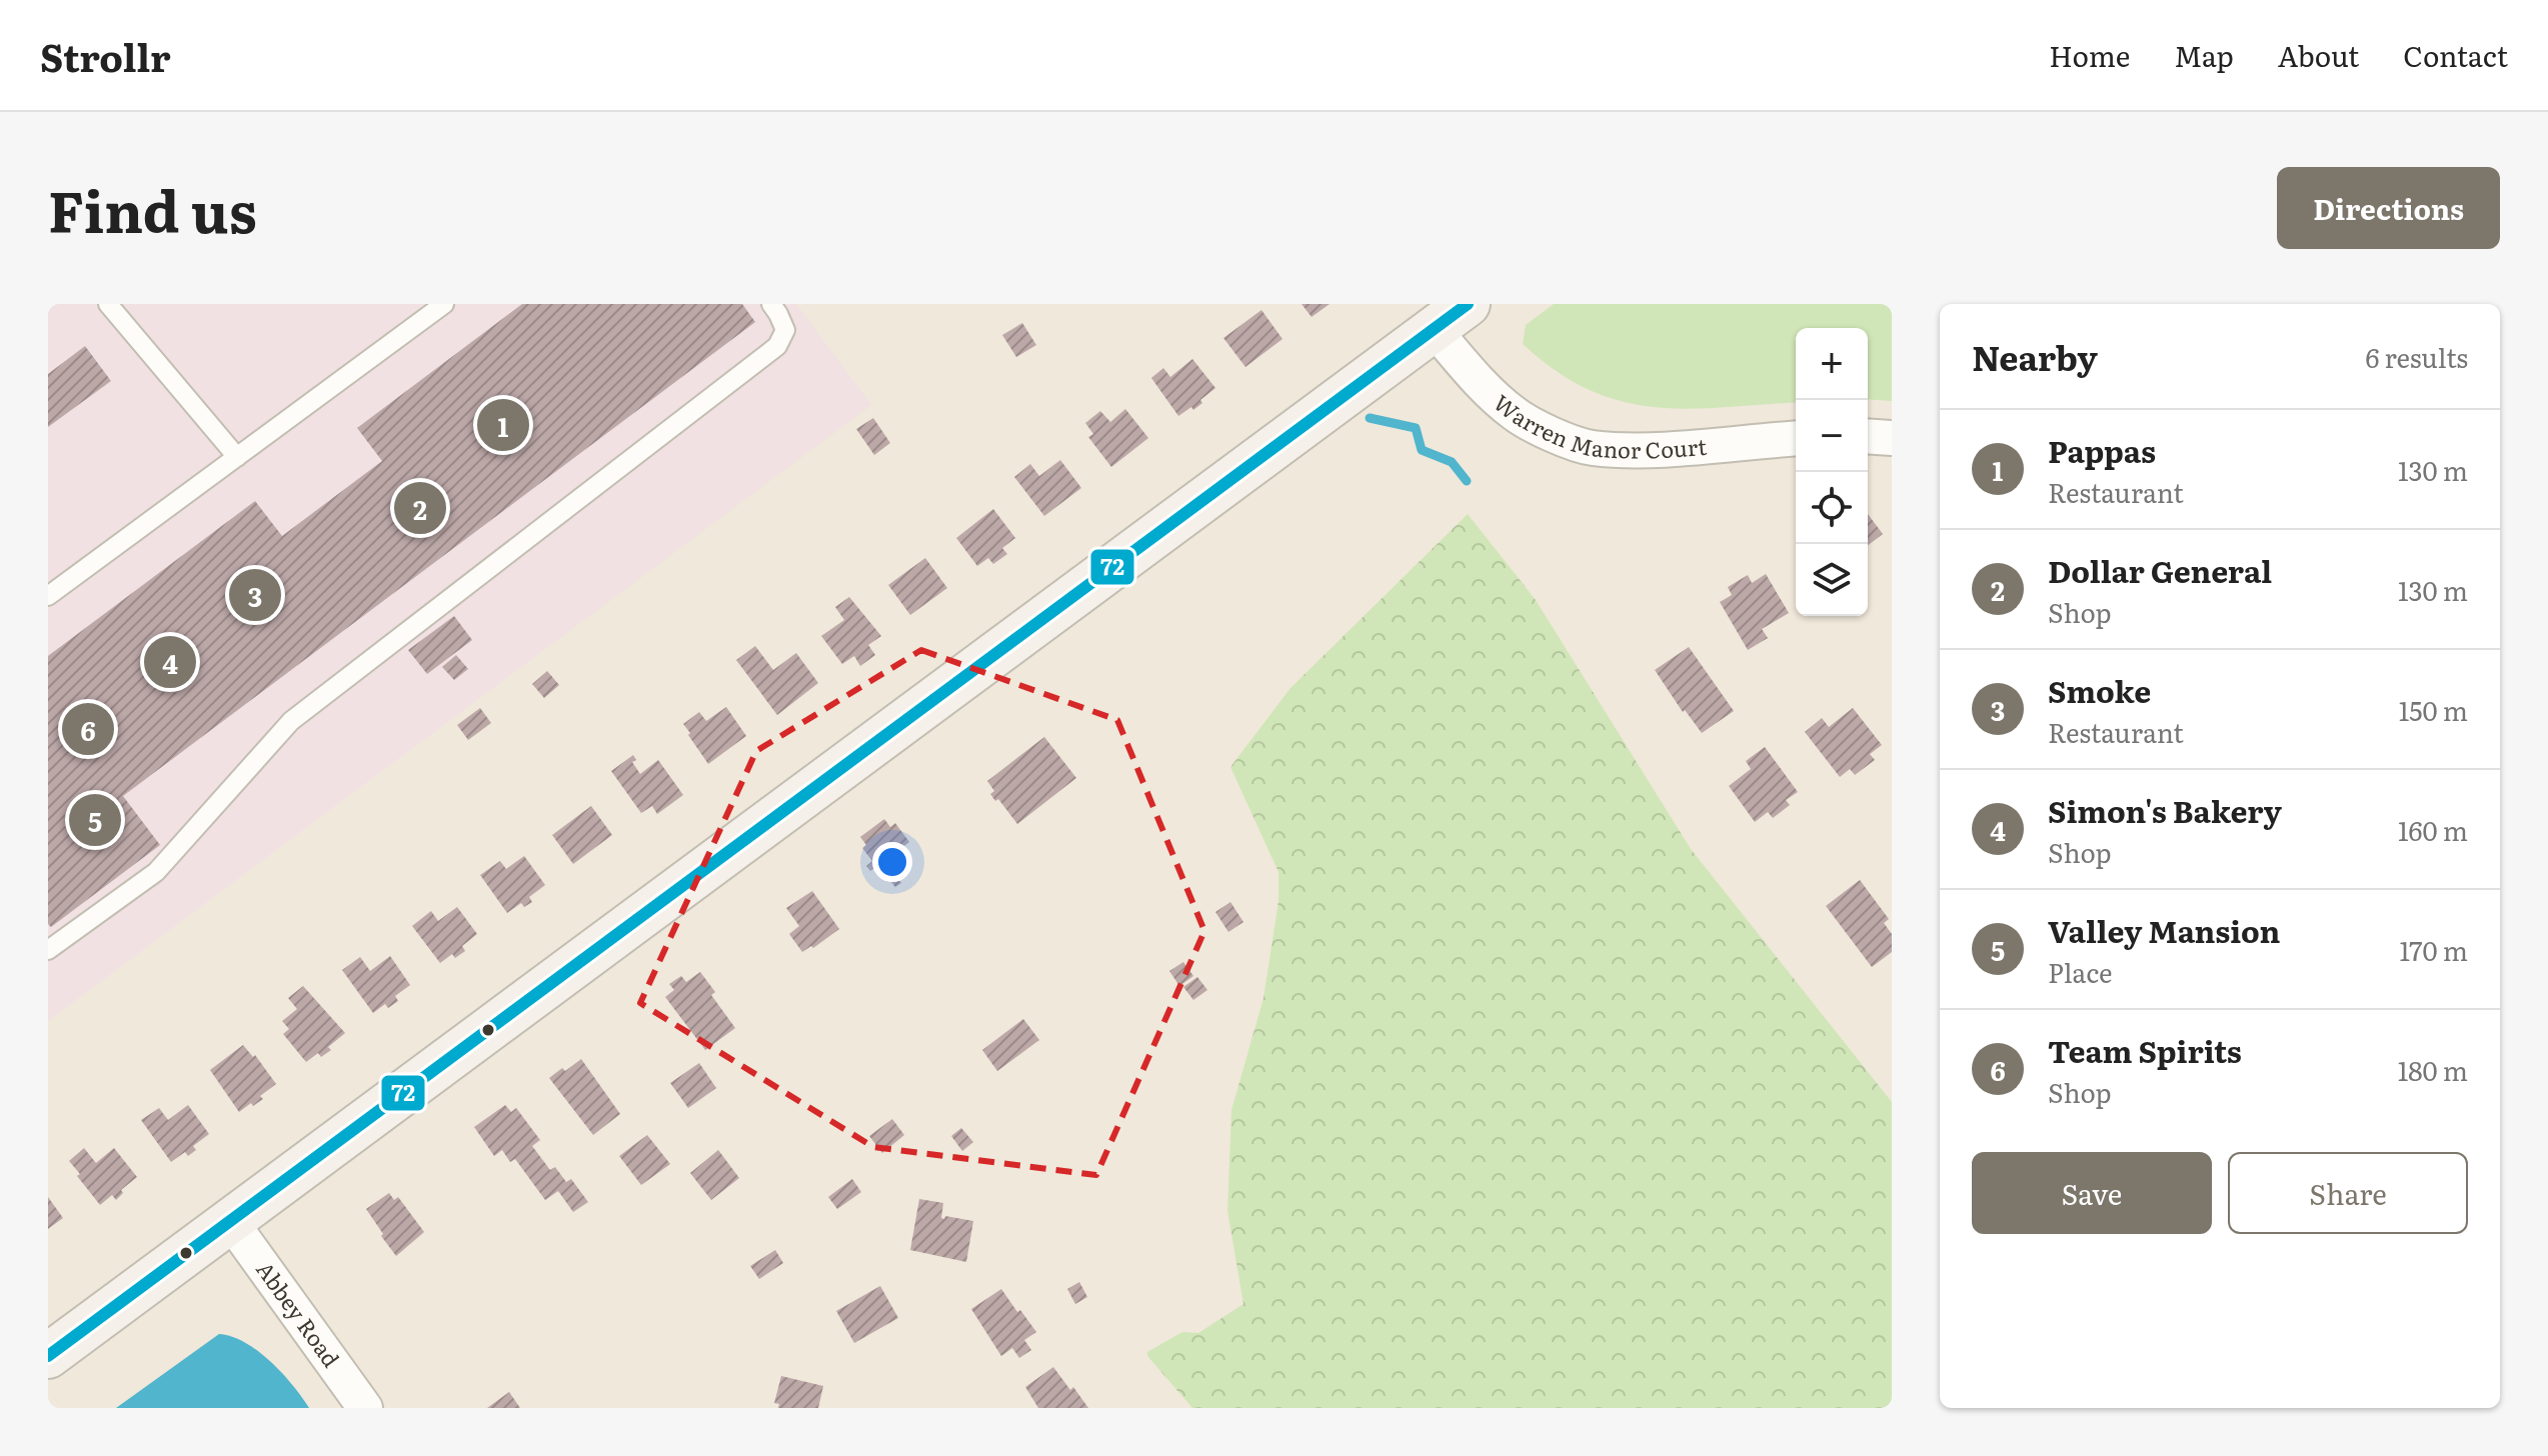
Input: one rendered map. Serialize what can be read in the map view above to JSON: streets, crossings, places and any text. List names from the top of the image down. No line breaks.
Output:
{"streets":{"street":["Warren Manor Court","Abbey Road"]},"lines":["transit line 72"],"page":{"header":"Strollr","nav":["Home","Map","About","Contact"],"title":"Find us","buttons":["Directions",["Save","Share"]],"heading":["Nearby","6 results"],"map_buttons":["+","−"],"pins":["1","2","3","4","6","5"],"list":[{"mark":"1","name":"Pappas","note":"Restaurant","value":"130 m"},{"mark":"2","name":"Dollar General","note":"Shop","value":"130 m"},{"mark":"3","name":"Smoke","note":"Restaurant","value":"150 m"},{"mark":"4","name":"Simon's Bakery","note":"Shop","value":"160 m"},{"mark":"5","name":"Valley Mansion","note":"Place","value":"170 m"},{"mark":"6","name":"Team Spirits","note":"Shop","value":"180 m"}]}}
